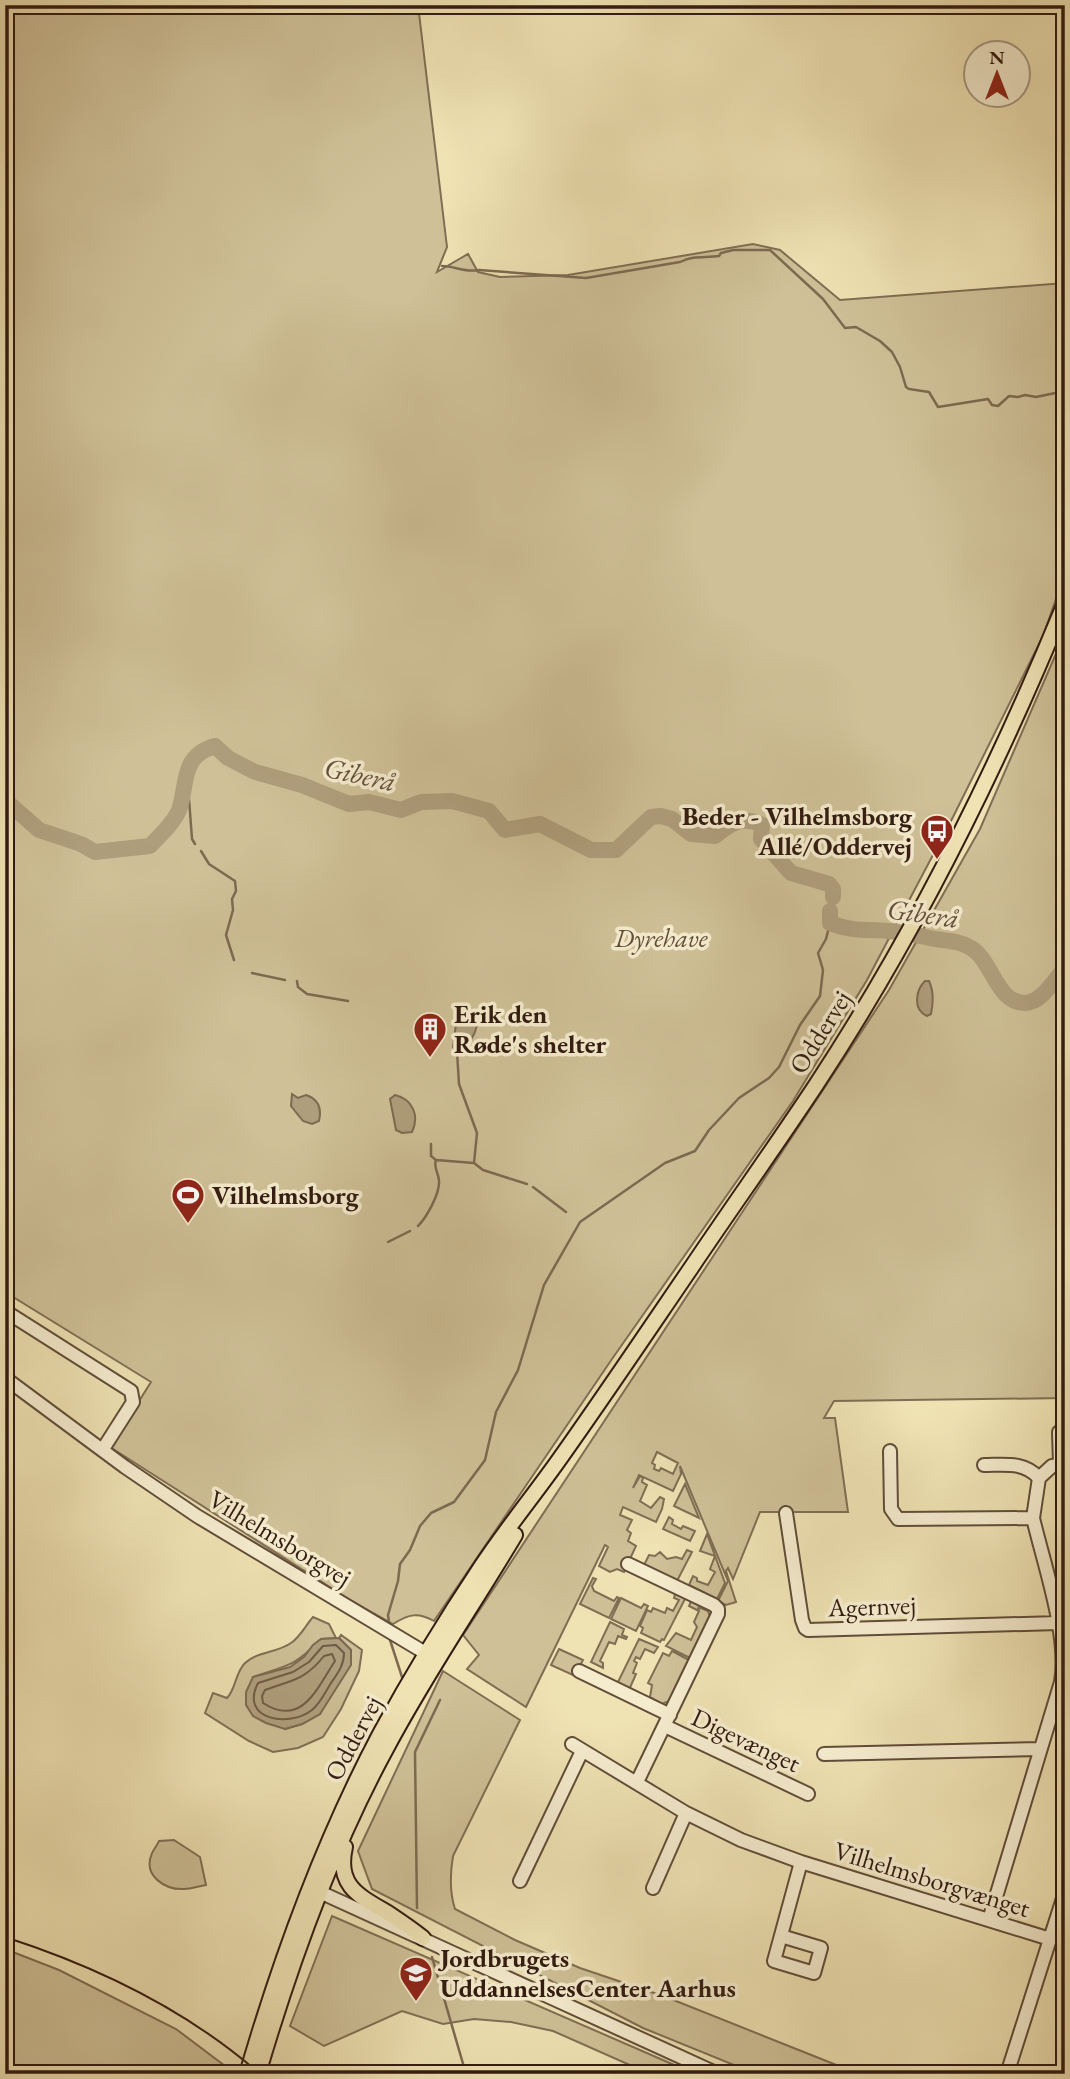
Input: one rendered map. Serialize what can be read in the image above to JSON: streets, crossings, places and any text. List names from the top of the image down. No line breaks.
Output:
{"streets":{"main road":["Oddervej"],"street":["Vilhelmsborgvej","Agernvej","Digevænget","Vilhelmsborgvænget"]},"crossings":[["Oddervej","Vilhelmsborgvej"],["Digevænget","Vilhelmsborgvænget"]],"water":["Giberå"],"parks":["Dyrehave"],"places":{"bus stop":["Beder - Vilhelmsborg Allé/Oddervej"],"building":["Erik den Røde's shelter"],"sports":["Vilhelmsborg"],"school or university":["Jordbrugets UddannelsesCenter Aarhus"]},"north":"top"}
